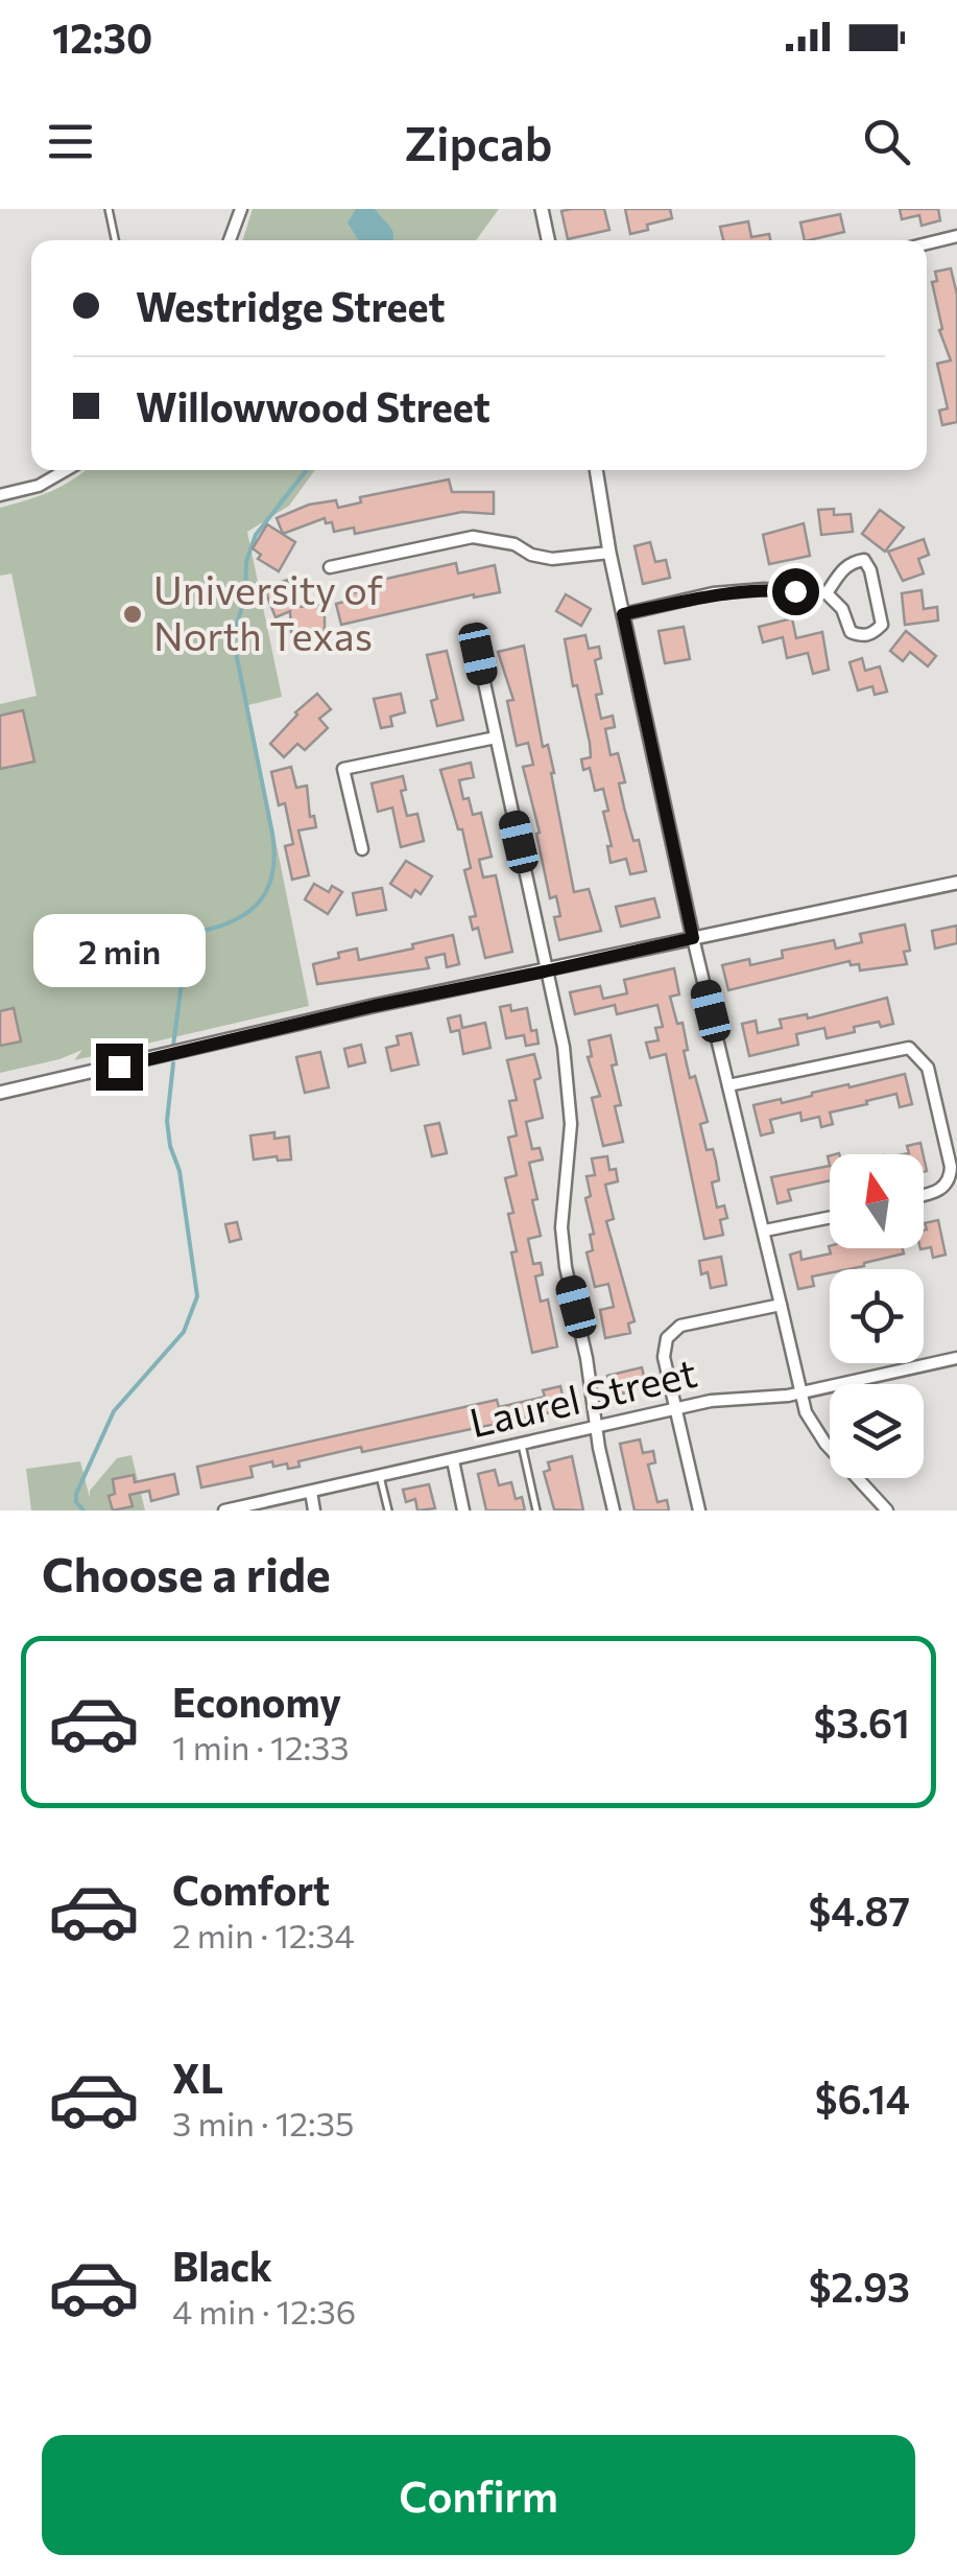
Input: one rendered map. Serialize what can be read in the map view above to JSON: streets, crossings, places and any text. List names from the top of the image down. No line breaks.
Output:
{"streets":{"street":["Laurel Street"]},"places":["University of North Texas"],"north":"top","page":{"status":"12:30","header":"Zipcab","banner":["Westridge Street","Willowwood Street"],"bubble":"2 min","heading":"Choose a ride","list":[{"name":"Economy","note":"1 min · 12:33","value":"$3.61"},{"name":"Comfort","note":"2 min · 12:34","value":"$4.87"},{"name":"XL","note":"3 min · 12:35","value":"$6.14"},{"name":"Black","note":"4 min · 12:36","value":"$2.93"}],"buttons":"Confirm"}}
